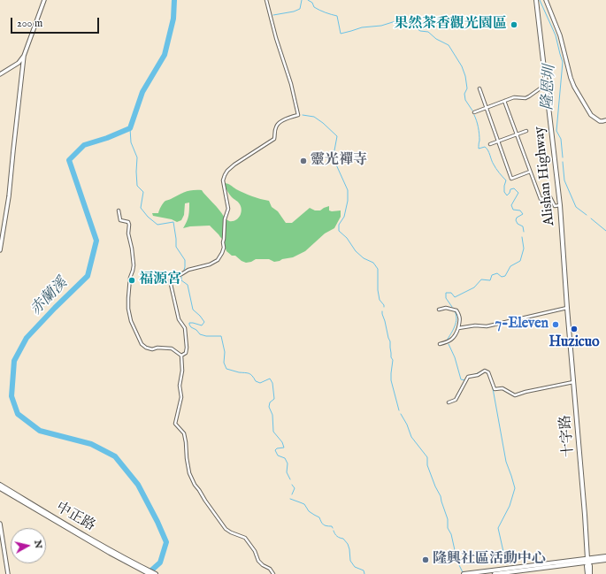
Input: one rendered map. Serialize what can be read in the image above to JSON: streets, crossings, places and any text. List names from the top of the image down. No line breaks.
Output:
{"streets":{"main road":["Alishan Highway","十字路","中正路"]},"crossings":[["Alishan Highway","十字路"]],"water":["隆恩圳","赤蘭溪"],"places":["果然茶香觀光園區","靈光禪寺","福源宮","7-Eleven","Huzicuo","隆興社區活動中心"],"scale_bar":"200 m","north":"right"}
